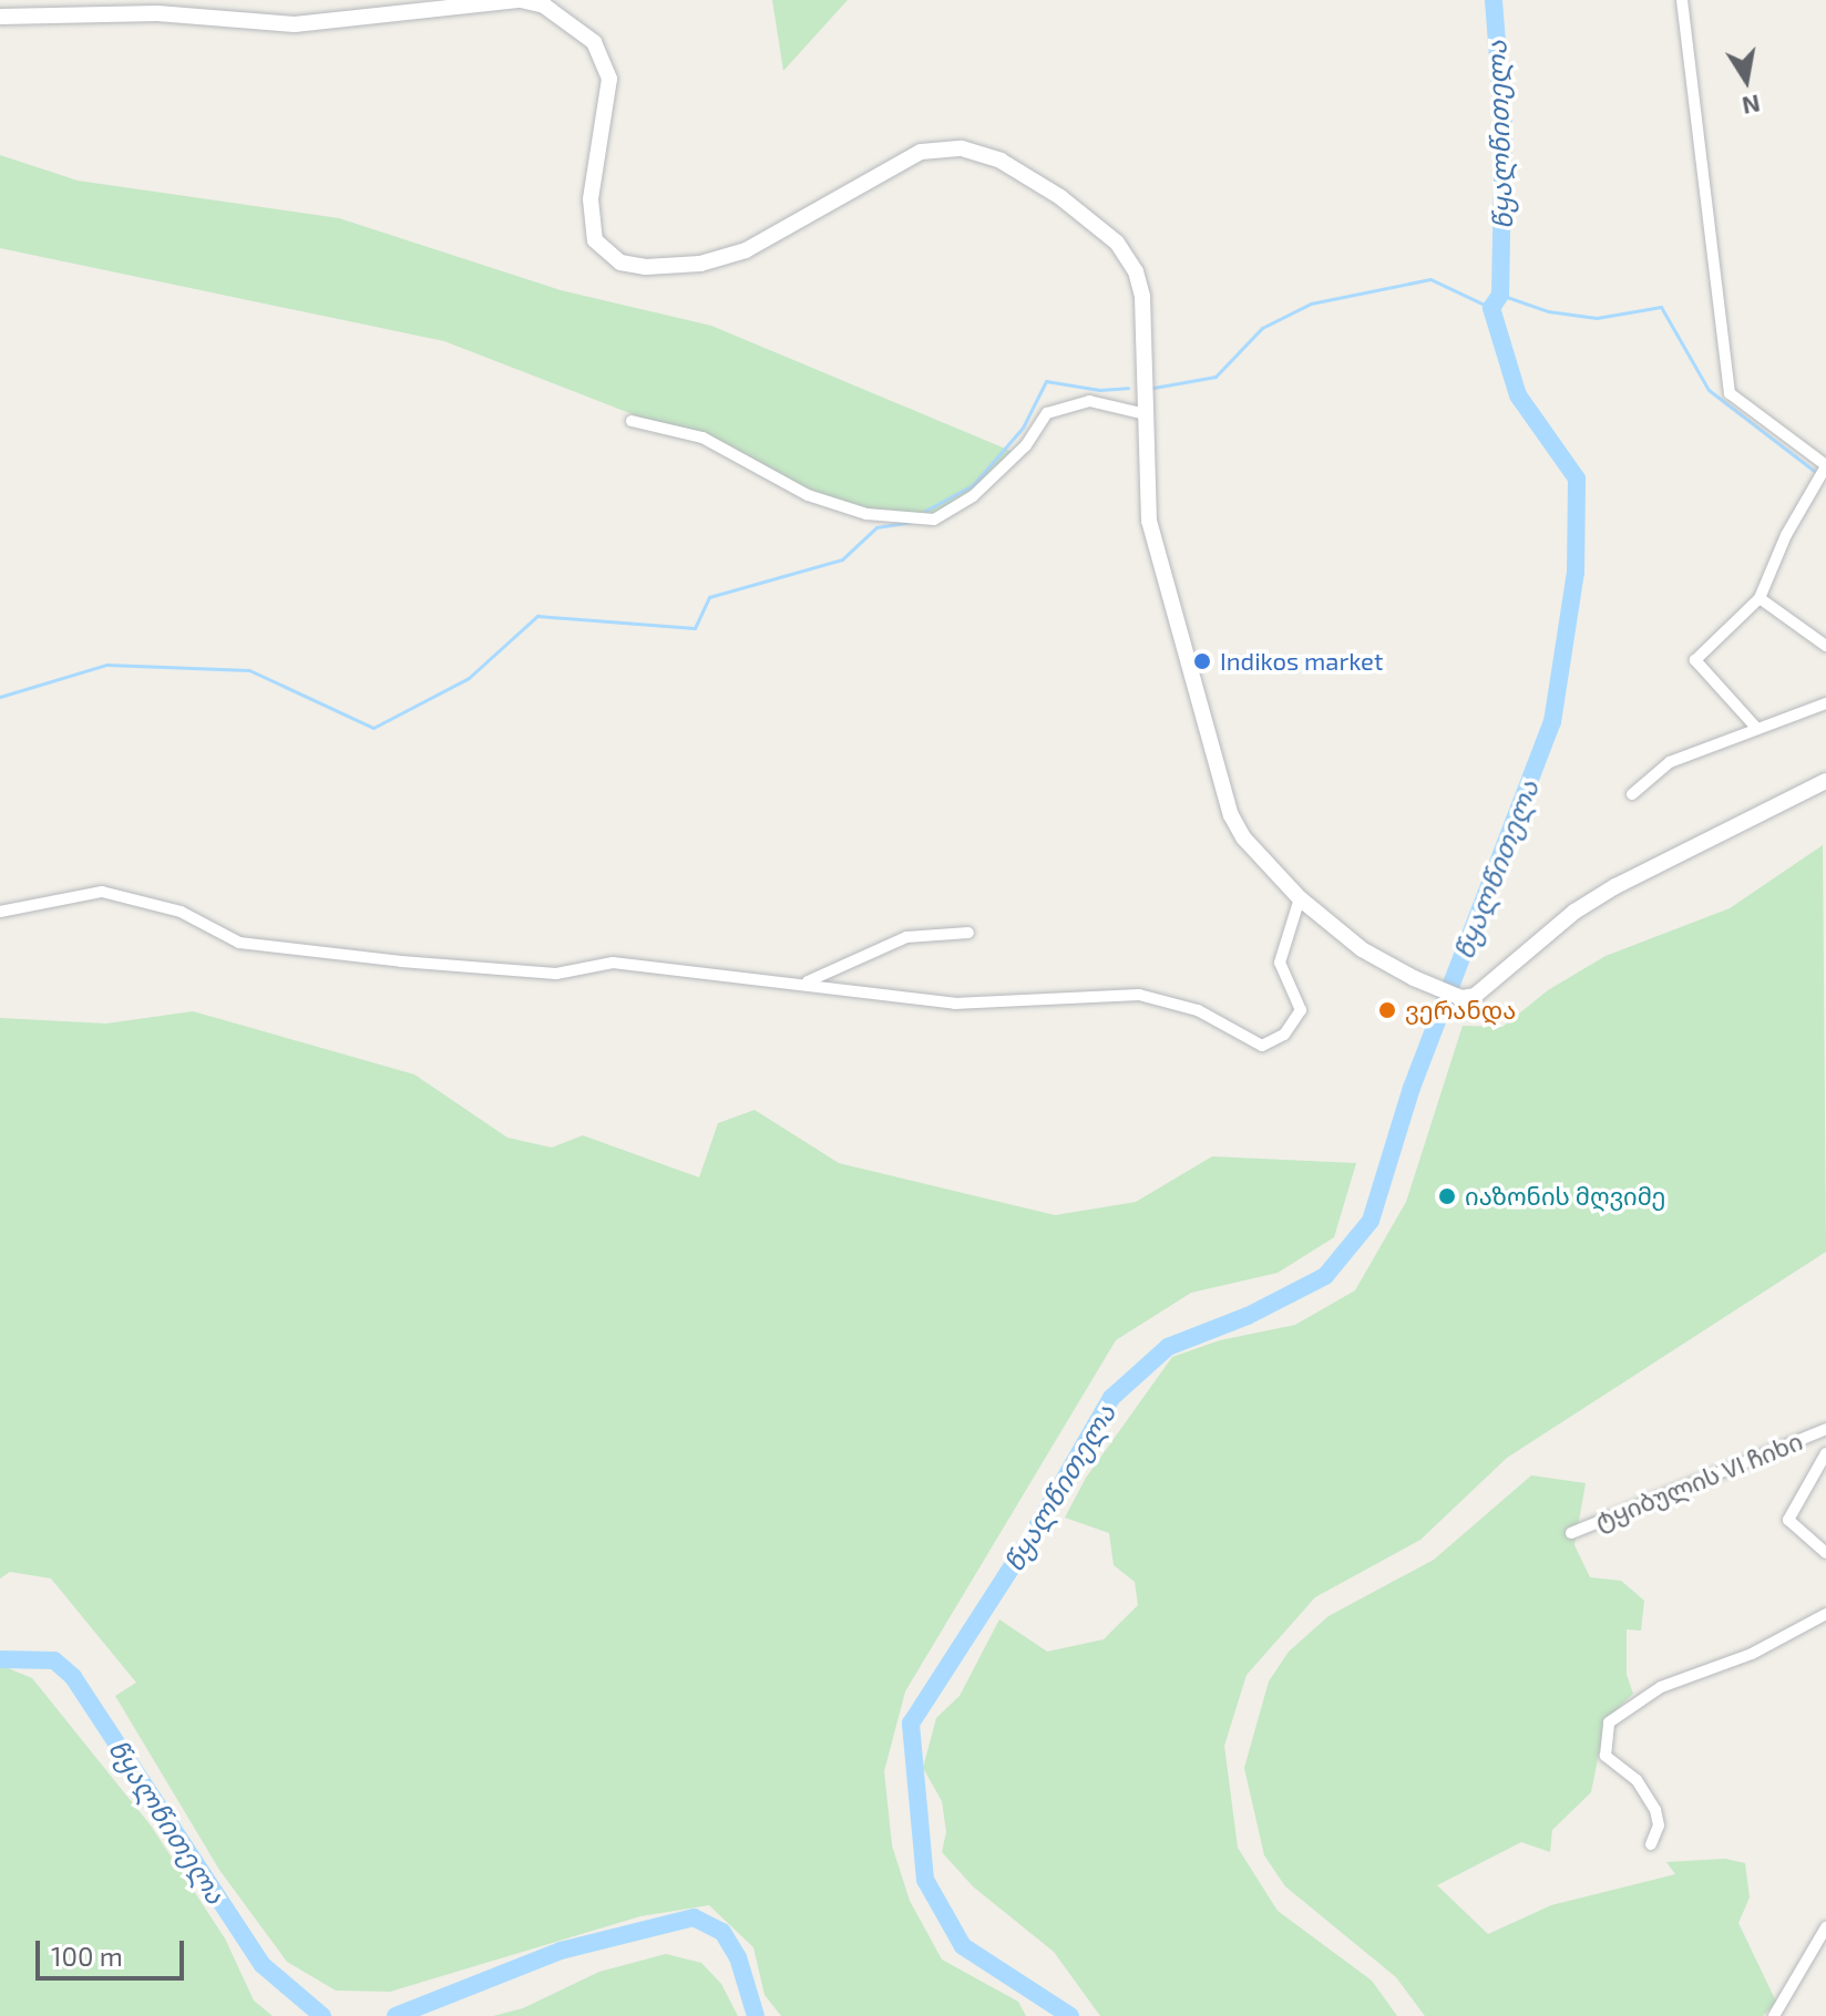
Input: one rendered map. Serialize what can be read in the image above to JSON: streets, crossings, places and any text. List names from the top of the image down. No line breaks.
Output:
{"streets":{"street":["ტყიბულის VI ჩიხი"]},"water":["წყალწითელა"],"places":["Indikos market","ვერანდა","იაზონის მღვიმე"],"scale_bar":"100 m","north":"bottom"}
